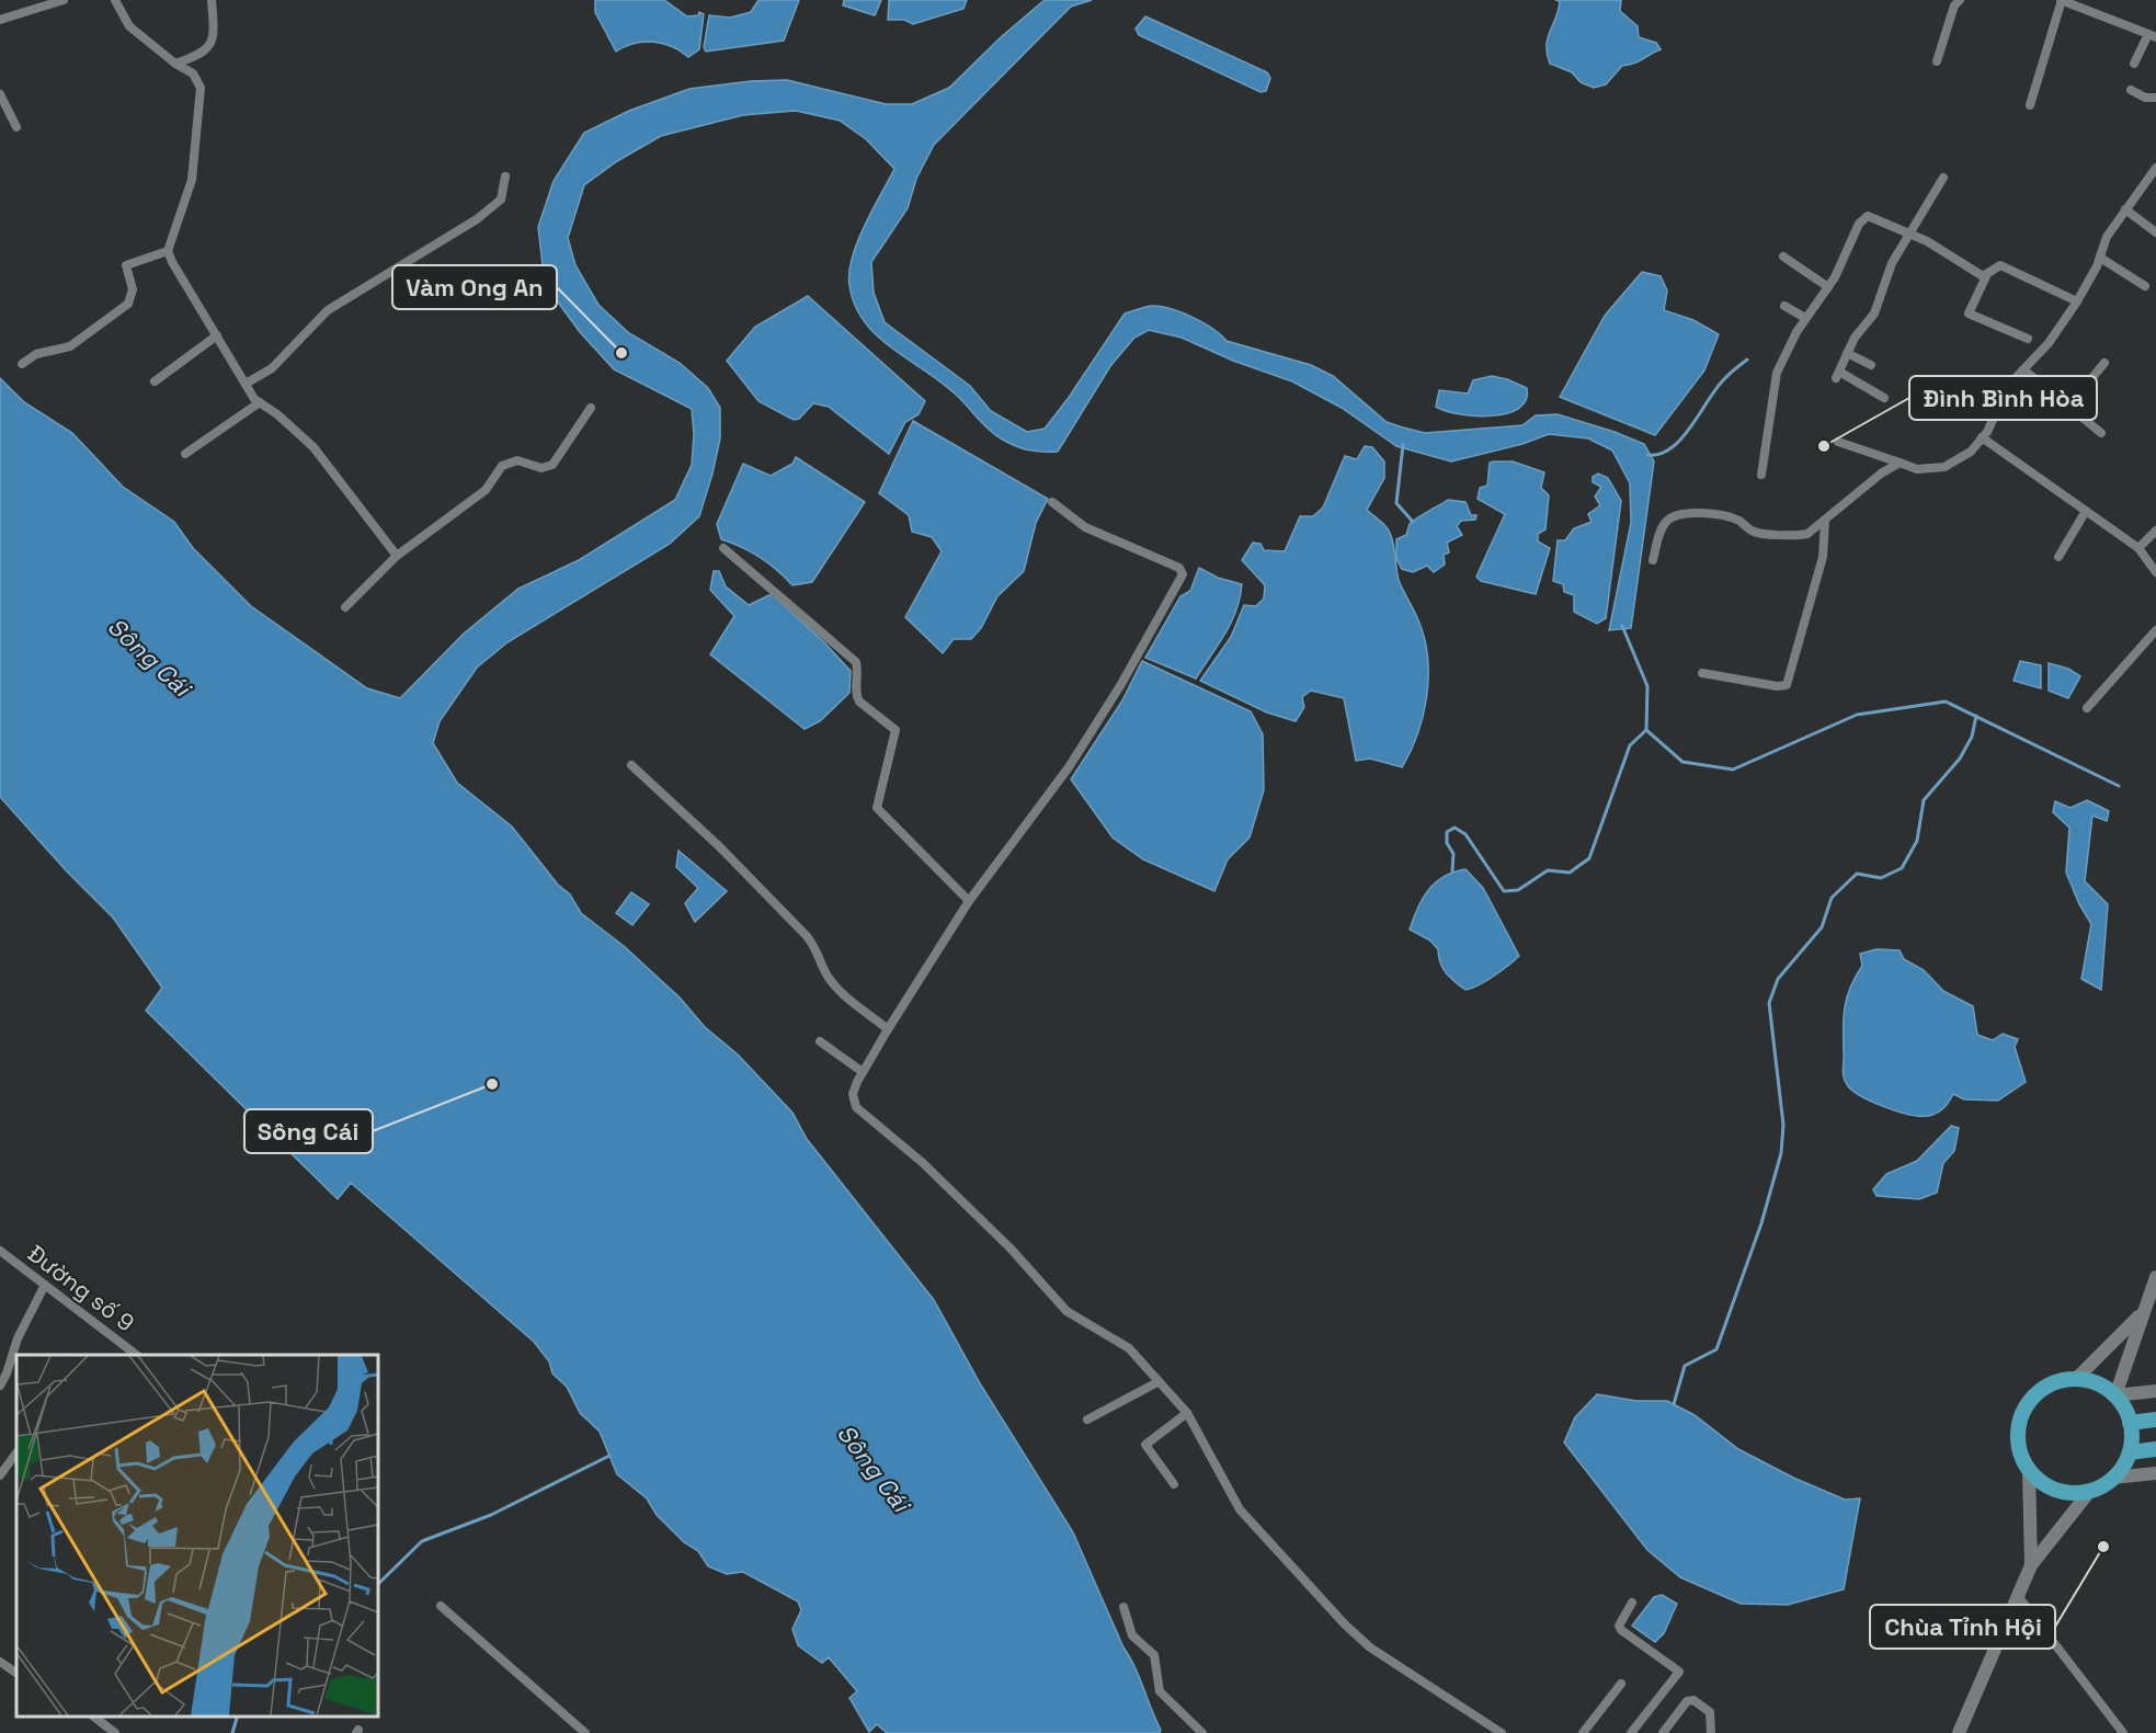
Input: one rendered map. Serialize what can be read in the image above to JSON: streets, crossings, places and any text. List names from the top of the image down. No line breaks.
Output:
{"streets":{"street":["Đường số 9"]},"water":["Sông Cái"],"places":["Vàm Ong An","Đình Bình Hòa","Sông Cái","Chùa Tỉnh Hội"]}
